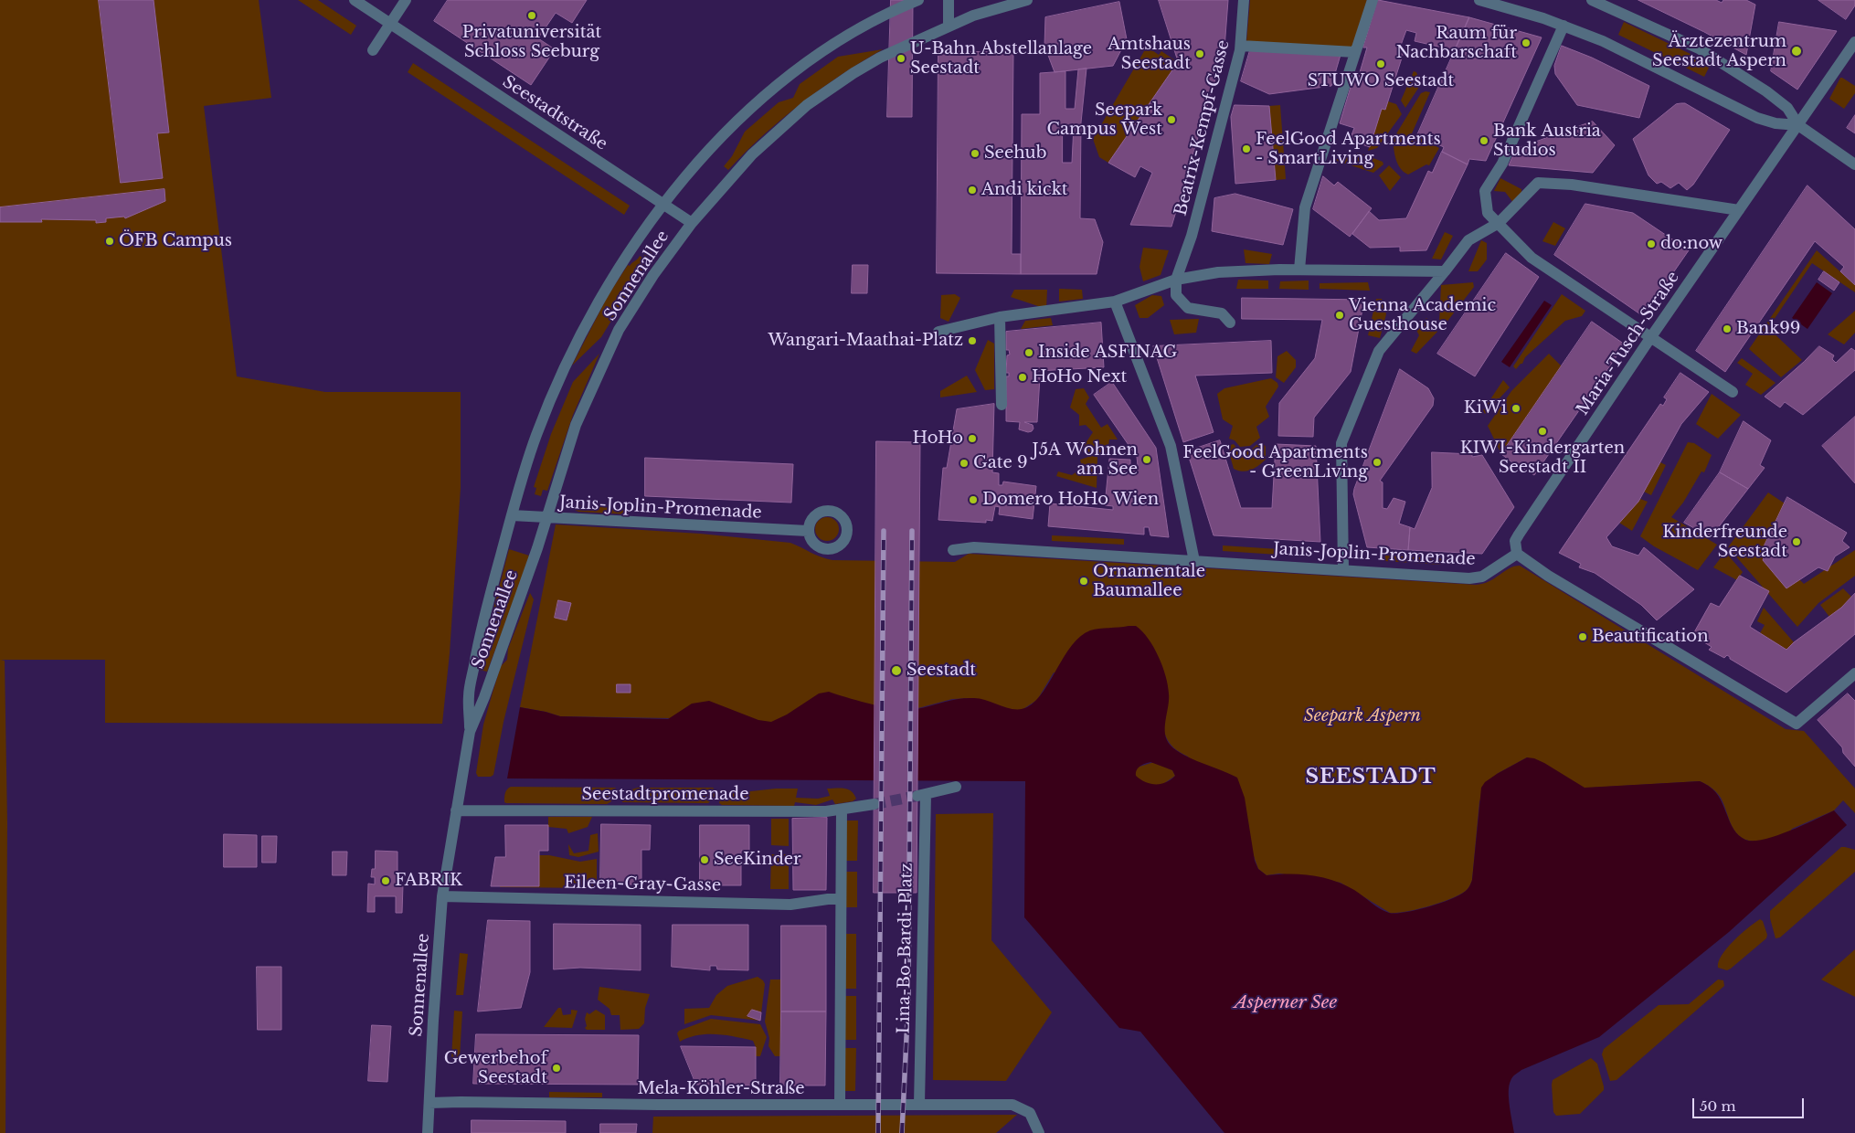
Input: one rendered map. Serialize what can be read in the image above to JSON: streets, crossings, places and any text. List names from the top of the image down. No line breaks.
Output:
{"streets":{"street":["Seestadtstraße","Beatrix-Kempf-Gasse","Sonnenallee","Maria-Tusch-Straße","Janis-Joplin-Promenade","Seestadtpromenade","Eileen-Gray-Gasse","Lina-Bo-Bardi-Platz","Mela-Köhler-Straße"]},"crossings":[["Seestadtstraße","Sonnenallee"],["Sonnenallee","Janis-Joplin-Promenade"],["Sonnenallee","Seestadtpromenade"],["Sonnenallee","Eileen-Gray-Gasse"],["Sonnenallee","Mela-Köhler-Straße"],["Maria-Tusch-Straße","Janis-Joplin-Promenade"],["Lina-Bo-Bardi-Platz","Mela-Köhler-Straße"]],"districts":["SEESTADT"],"water":["Asperner See"],"parks":["Seepark Aspern"],"places":["Privatuniversität Schloss Seeburg","Raum für Nachbarschaft","Ärztezentrum Seestadt Aspern","Amtshaus Seestadt","U-Bahn Abstellanlage Seestadt","STUWO Seestadt","Seepark Campus West","Bank Austria Studios","FeelGood Apartments - SmartLiving","Seehub","Andi kickt","ÖFB Campus","do:now","Vienna Academic Guesthouse","Bank99","Wangari-Maathai-Platz","Inside ASFINAG","HoHo Next","KiWi","KIWI-Kindergarten Seestadt II","HoHo","J5A Wohnen am See","FeelGood Apartments - GreenLiving","Gate 9","Domero HoHo Wien","Kinderfreunde Seestadt","Ornamentale Baumallee","Beautification","Seestadt","SeeKinder","FABRIK","Gewerbehof Seestadt"],"scale_bar":"50 m"}
